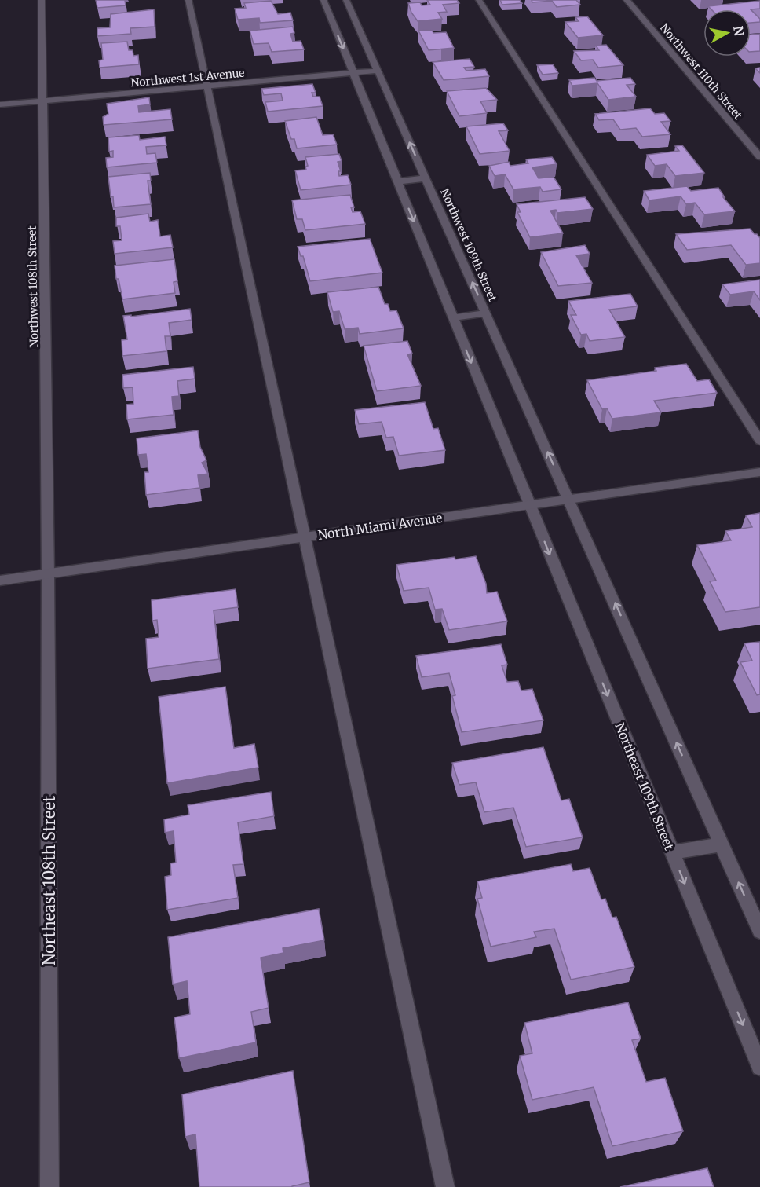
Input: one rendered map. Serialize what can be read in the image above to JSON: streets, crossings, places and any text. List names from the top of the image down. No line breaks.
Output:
{"streets":{"street":["Northwest 110th Street","Northwest 1st Avenue","Northwest 109th Street","Northwest 108th Street","North Miami Avenue","Northeast 109th Street","Northeast 108th Street"]},"crossings":[["Northwest 1st Avenue","Northwest 109th Street"],["Northwest 1st Avenue","Northwest 108th Street"],["Northwest 109th Street","North Miami Avenue"],["Northwest 108th Street","North Miami Avenue"],["Northwest 108th Street","Northeast 108th Street"],["North Miami Avenue","Northeast 109th Street"],["North Miami Avenue","Northeast 108th Street"]],"north":"right"}
